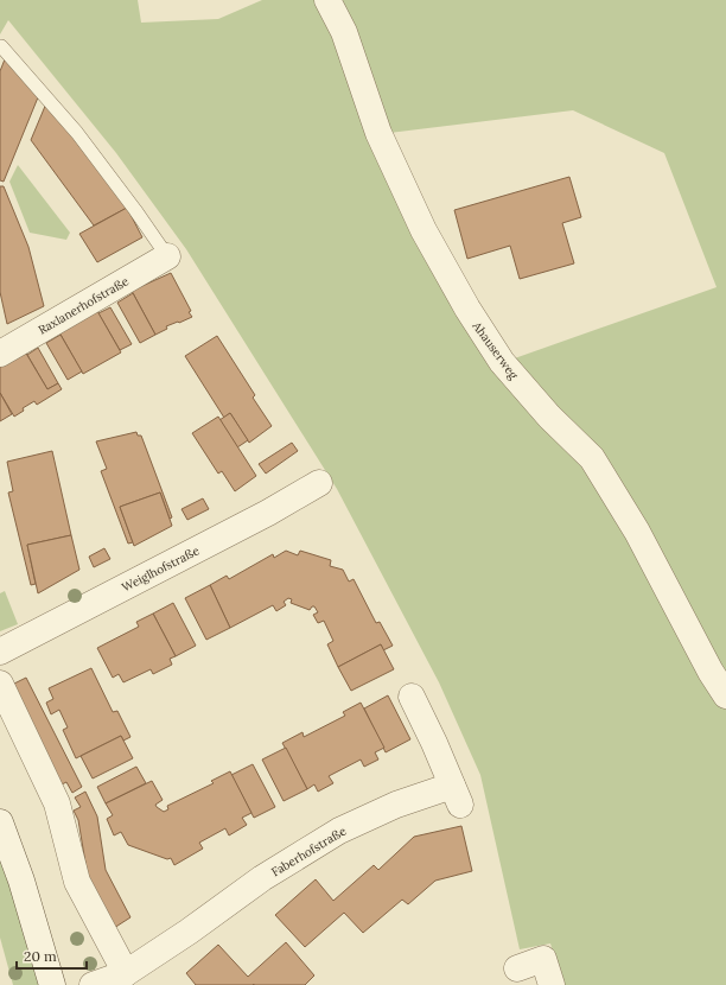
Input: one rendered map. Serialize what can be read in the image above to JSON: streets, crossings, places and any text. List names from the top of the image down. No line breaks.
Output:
{"streets":{"street":["Raxlanerhofstraße","Ahauserweg","Weiglhofstraße","Faberhofstraße"]},"scale_bar":"20 m"}
